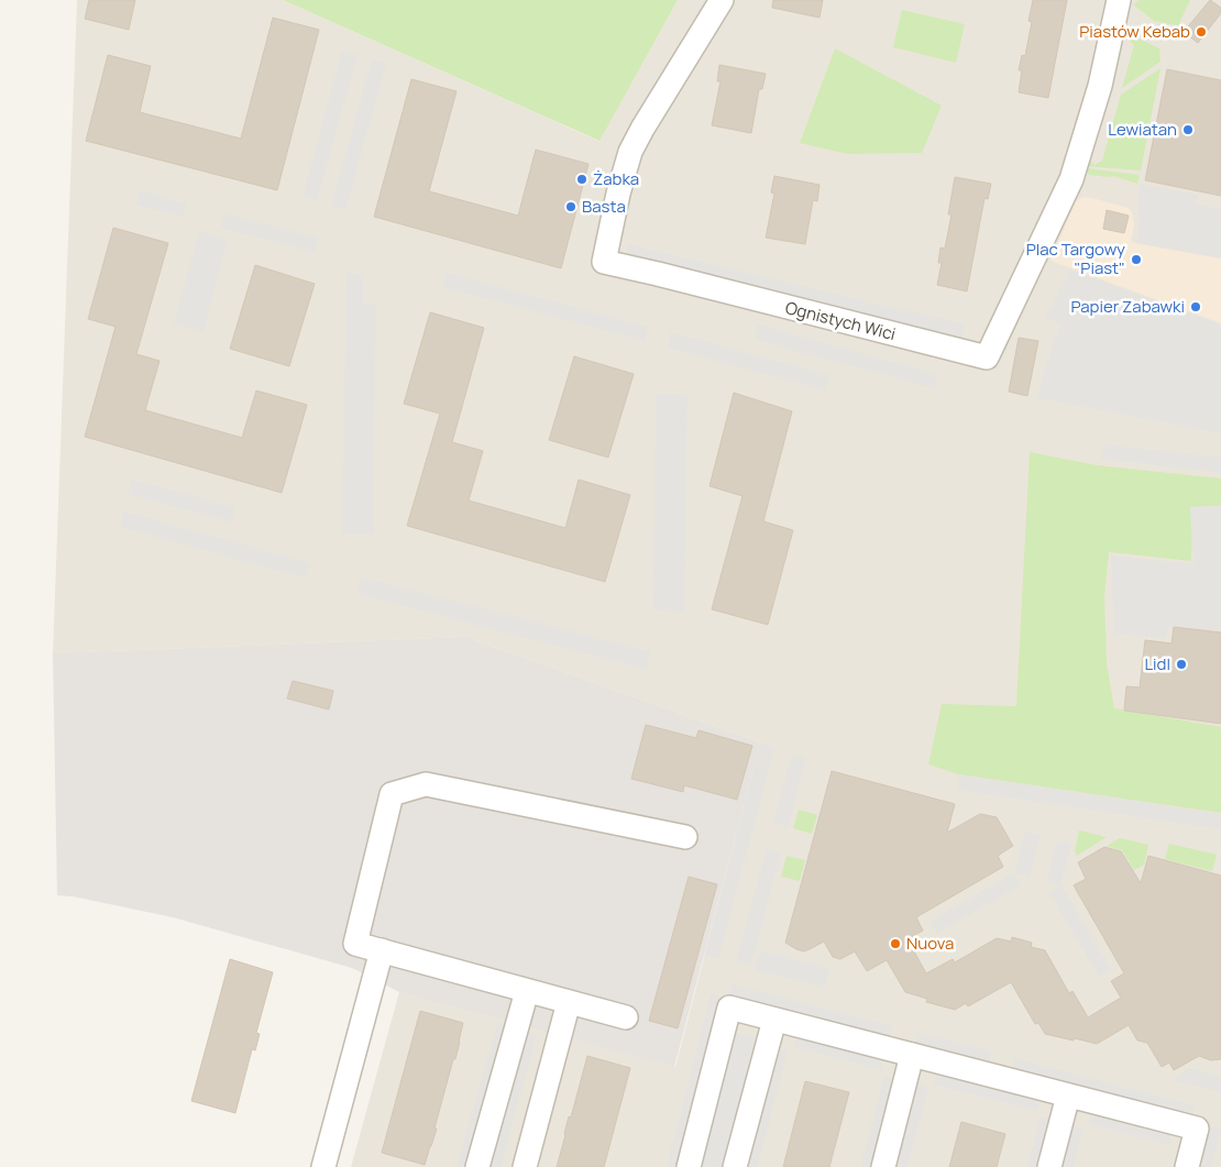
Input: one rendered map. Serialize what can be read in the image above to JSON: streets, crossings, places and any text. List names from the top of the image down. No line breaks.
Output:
{"streets":{"street":["Ognistych Wici"]},"places":["Piastów Kebab","Lewiatan","Żabka","Basta","Plac Targowy \"Piast\"","Papier Zabawki","Lidl","Nuova"]}
